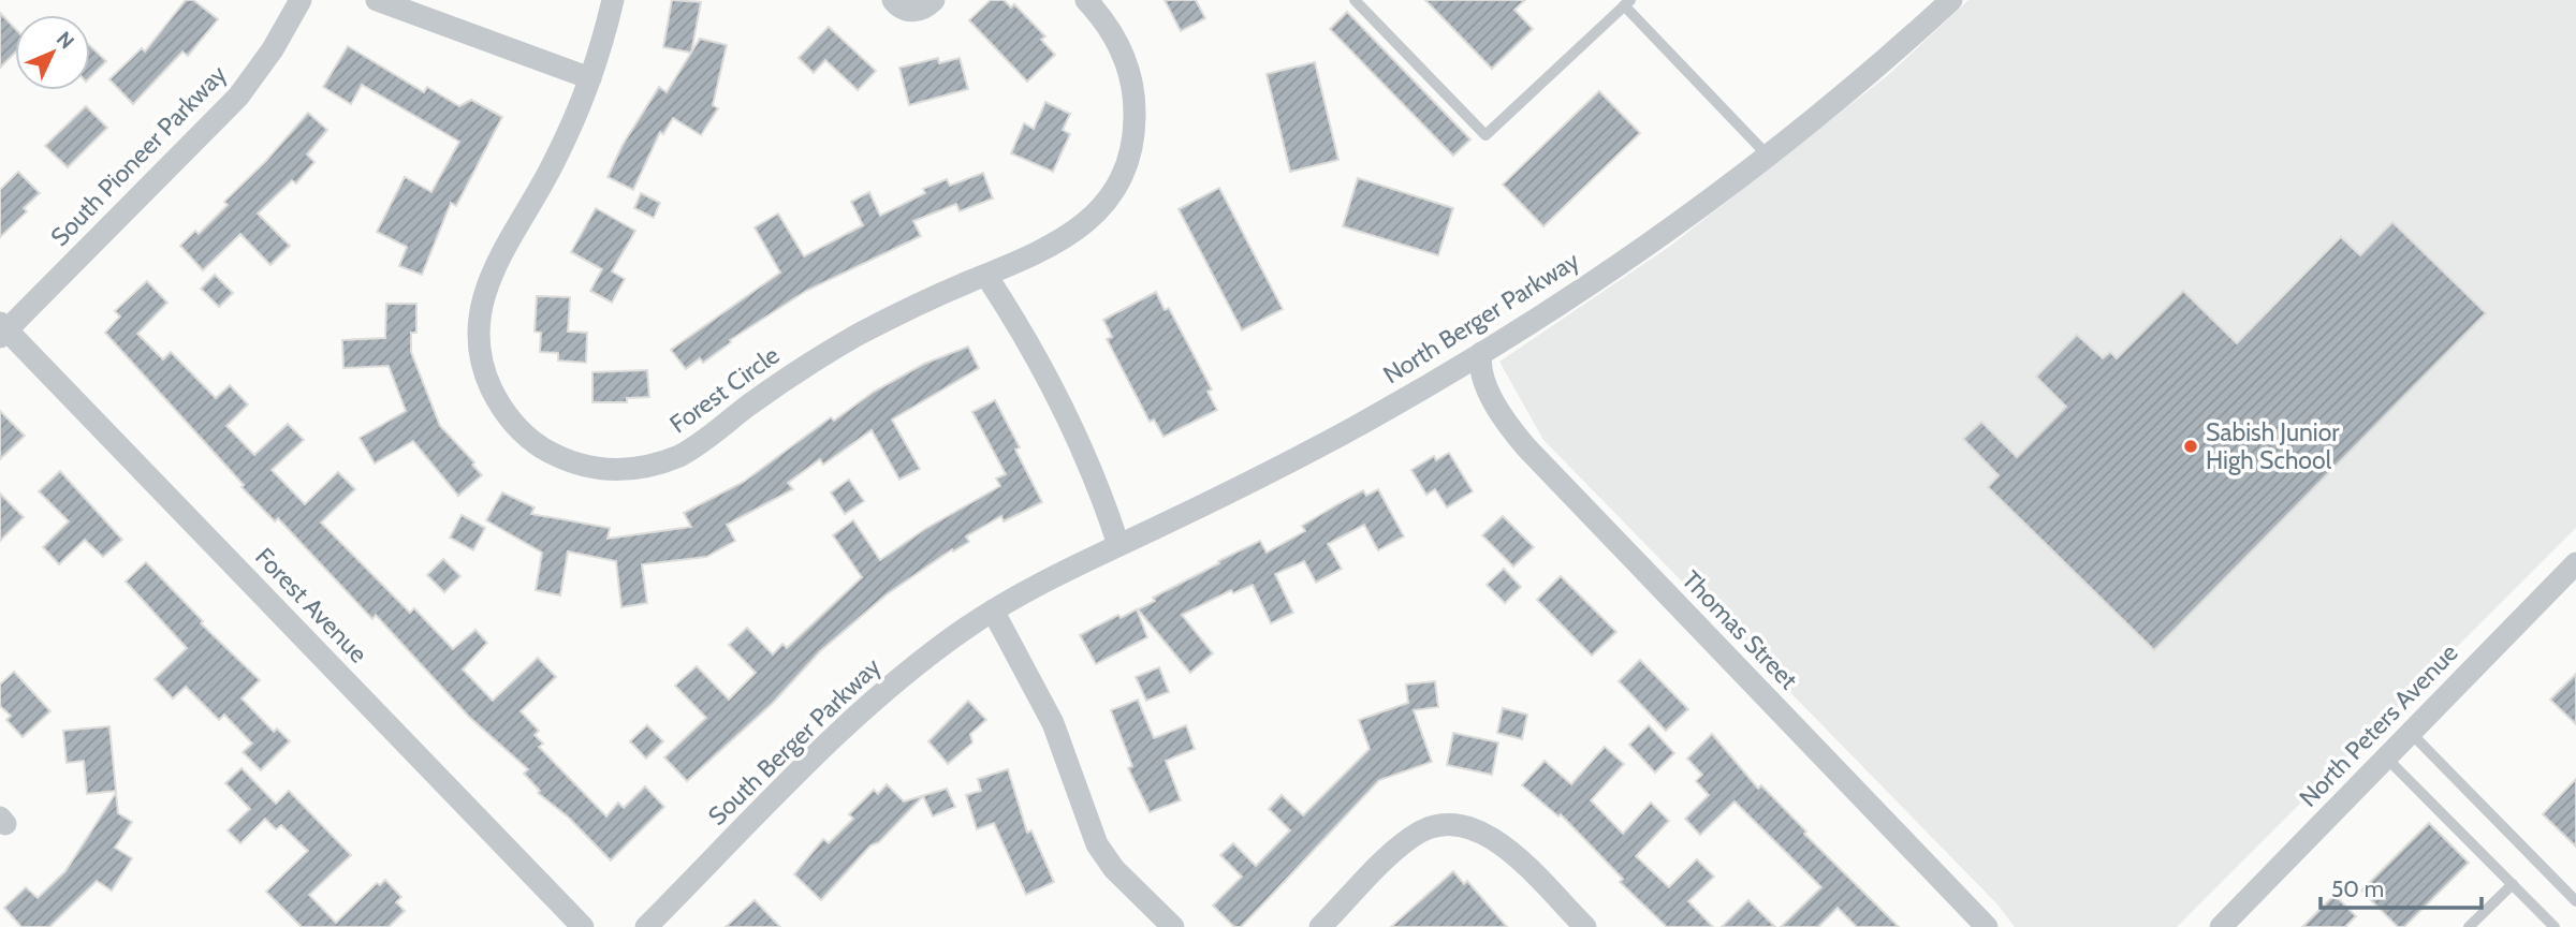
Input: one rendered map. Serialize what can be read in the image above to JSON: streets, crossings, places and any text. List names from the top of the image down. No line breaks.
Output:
{"streets":{"street":["South Pioneer Parkway","North Berger Parkway","Forest Circle","Forest Avenue","Thomas Street","North Peters Avenue","South Berger Parkway"]},"crossings":[["South Pioneer Parkway","Forest Avenue"],["North Berger Parkway","Thomas Street"],["North Berger Parkway","South Berger Parkway"]],"places":["Sabish Junior High School"],"scale_bar":"50 m","north":"top right"}
